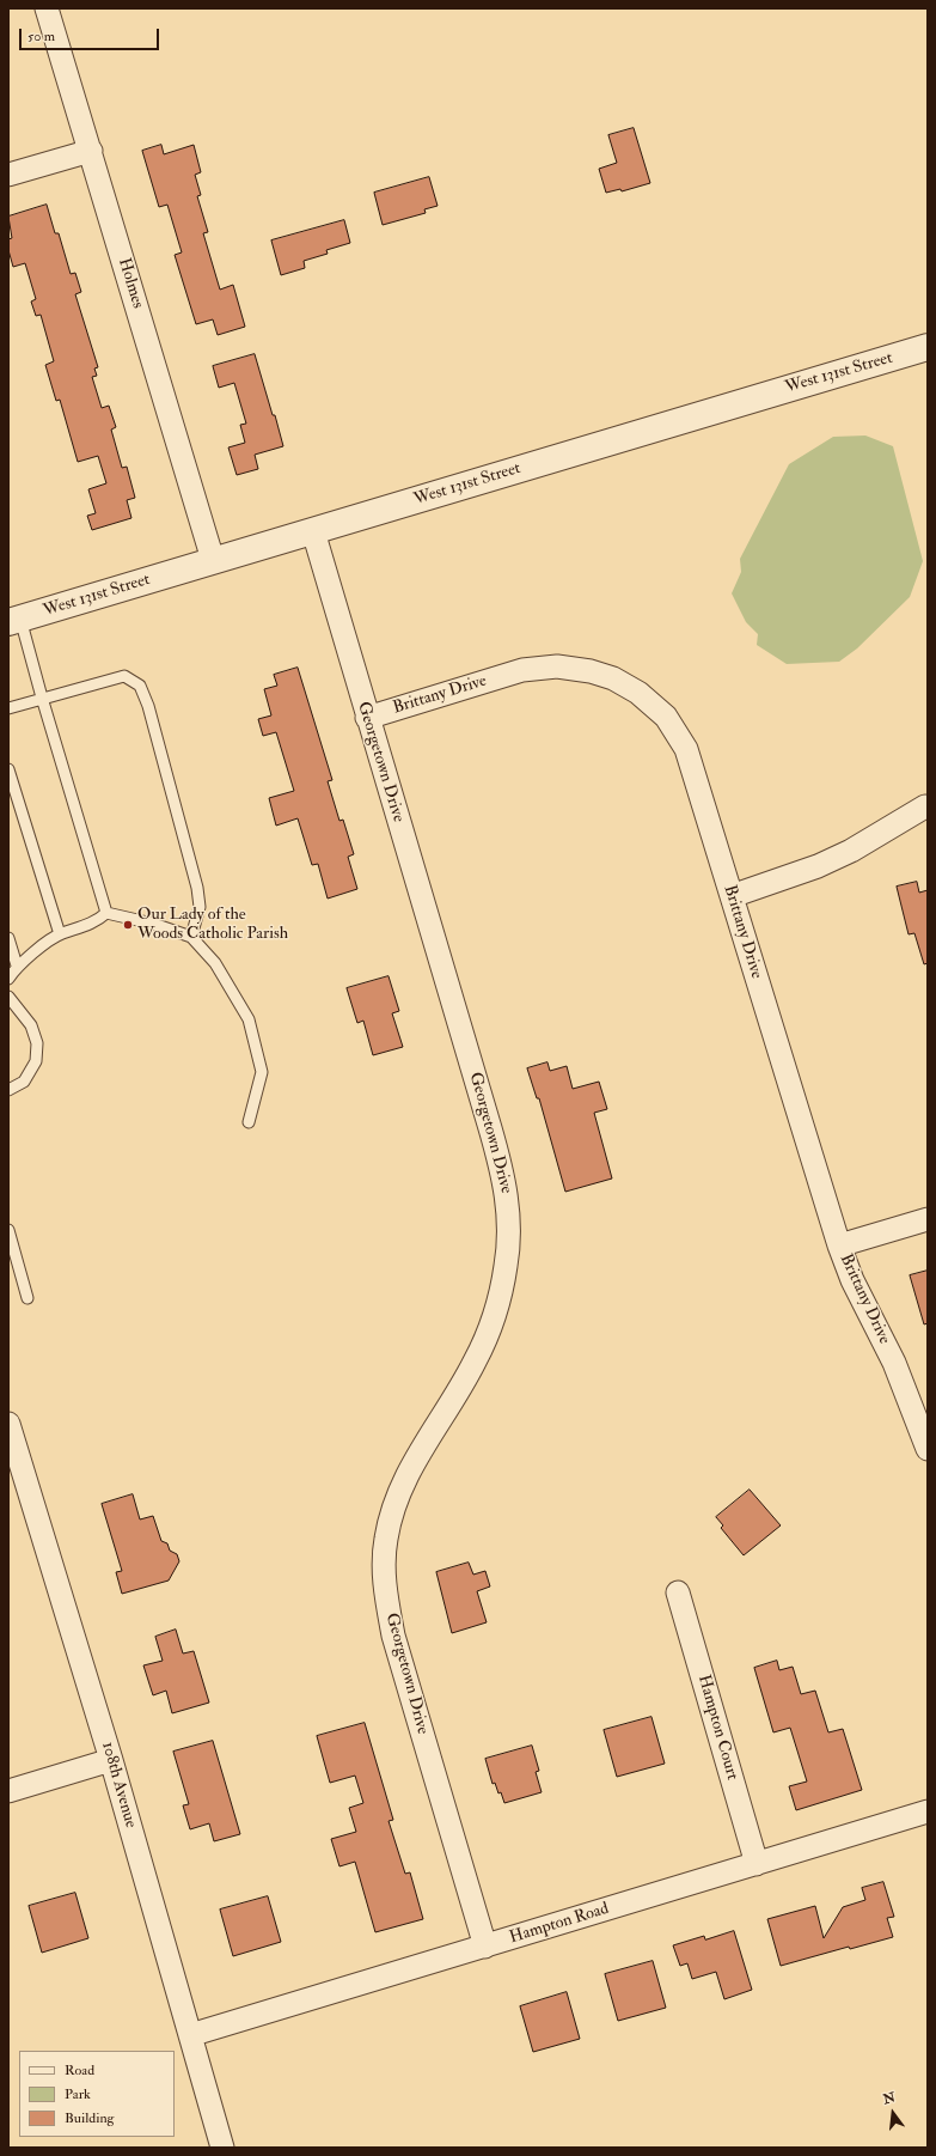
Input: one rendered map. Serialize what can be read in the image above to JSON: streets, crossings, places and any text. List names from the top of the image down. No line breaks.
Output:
{"streets":{"street":["Holmes","West 131st Street","Brittany Drive","Georgetown Drive","Hampton Court","108th Avenue","Hampton Road"]},"crossings":[["Holmes","West 131st Street"],["West 131st Street","Georgetown Drive"],["Brittany Drive","Georgetown Drive"],["Georgetown Drive","Hampton Road"],["Hampton Court","Hampton Road"],["108th Avenue","Hampton Road"]],"places":["Our Lady of the Woods Catholic Parish"],"legend":["Road","Park","Building"],"scale_bar":"50 m","north":"top"}
